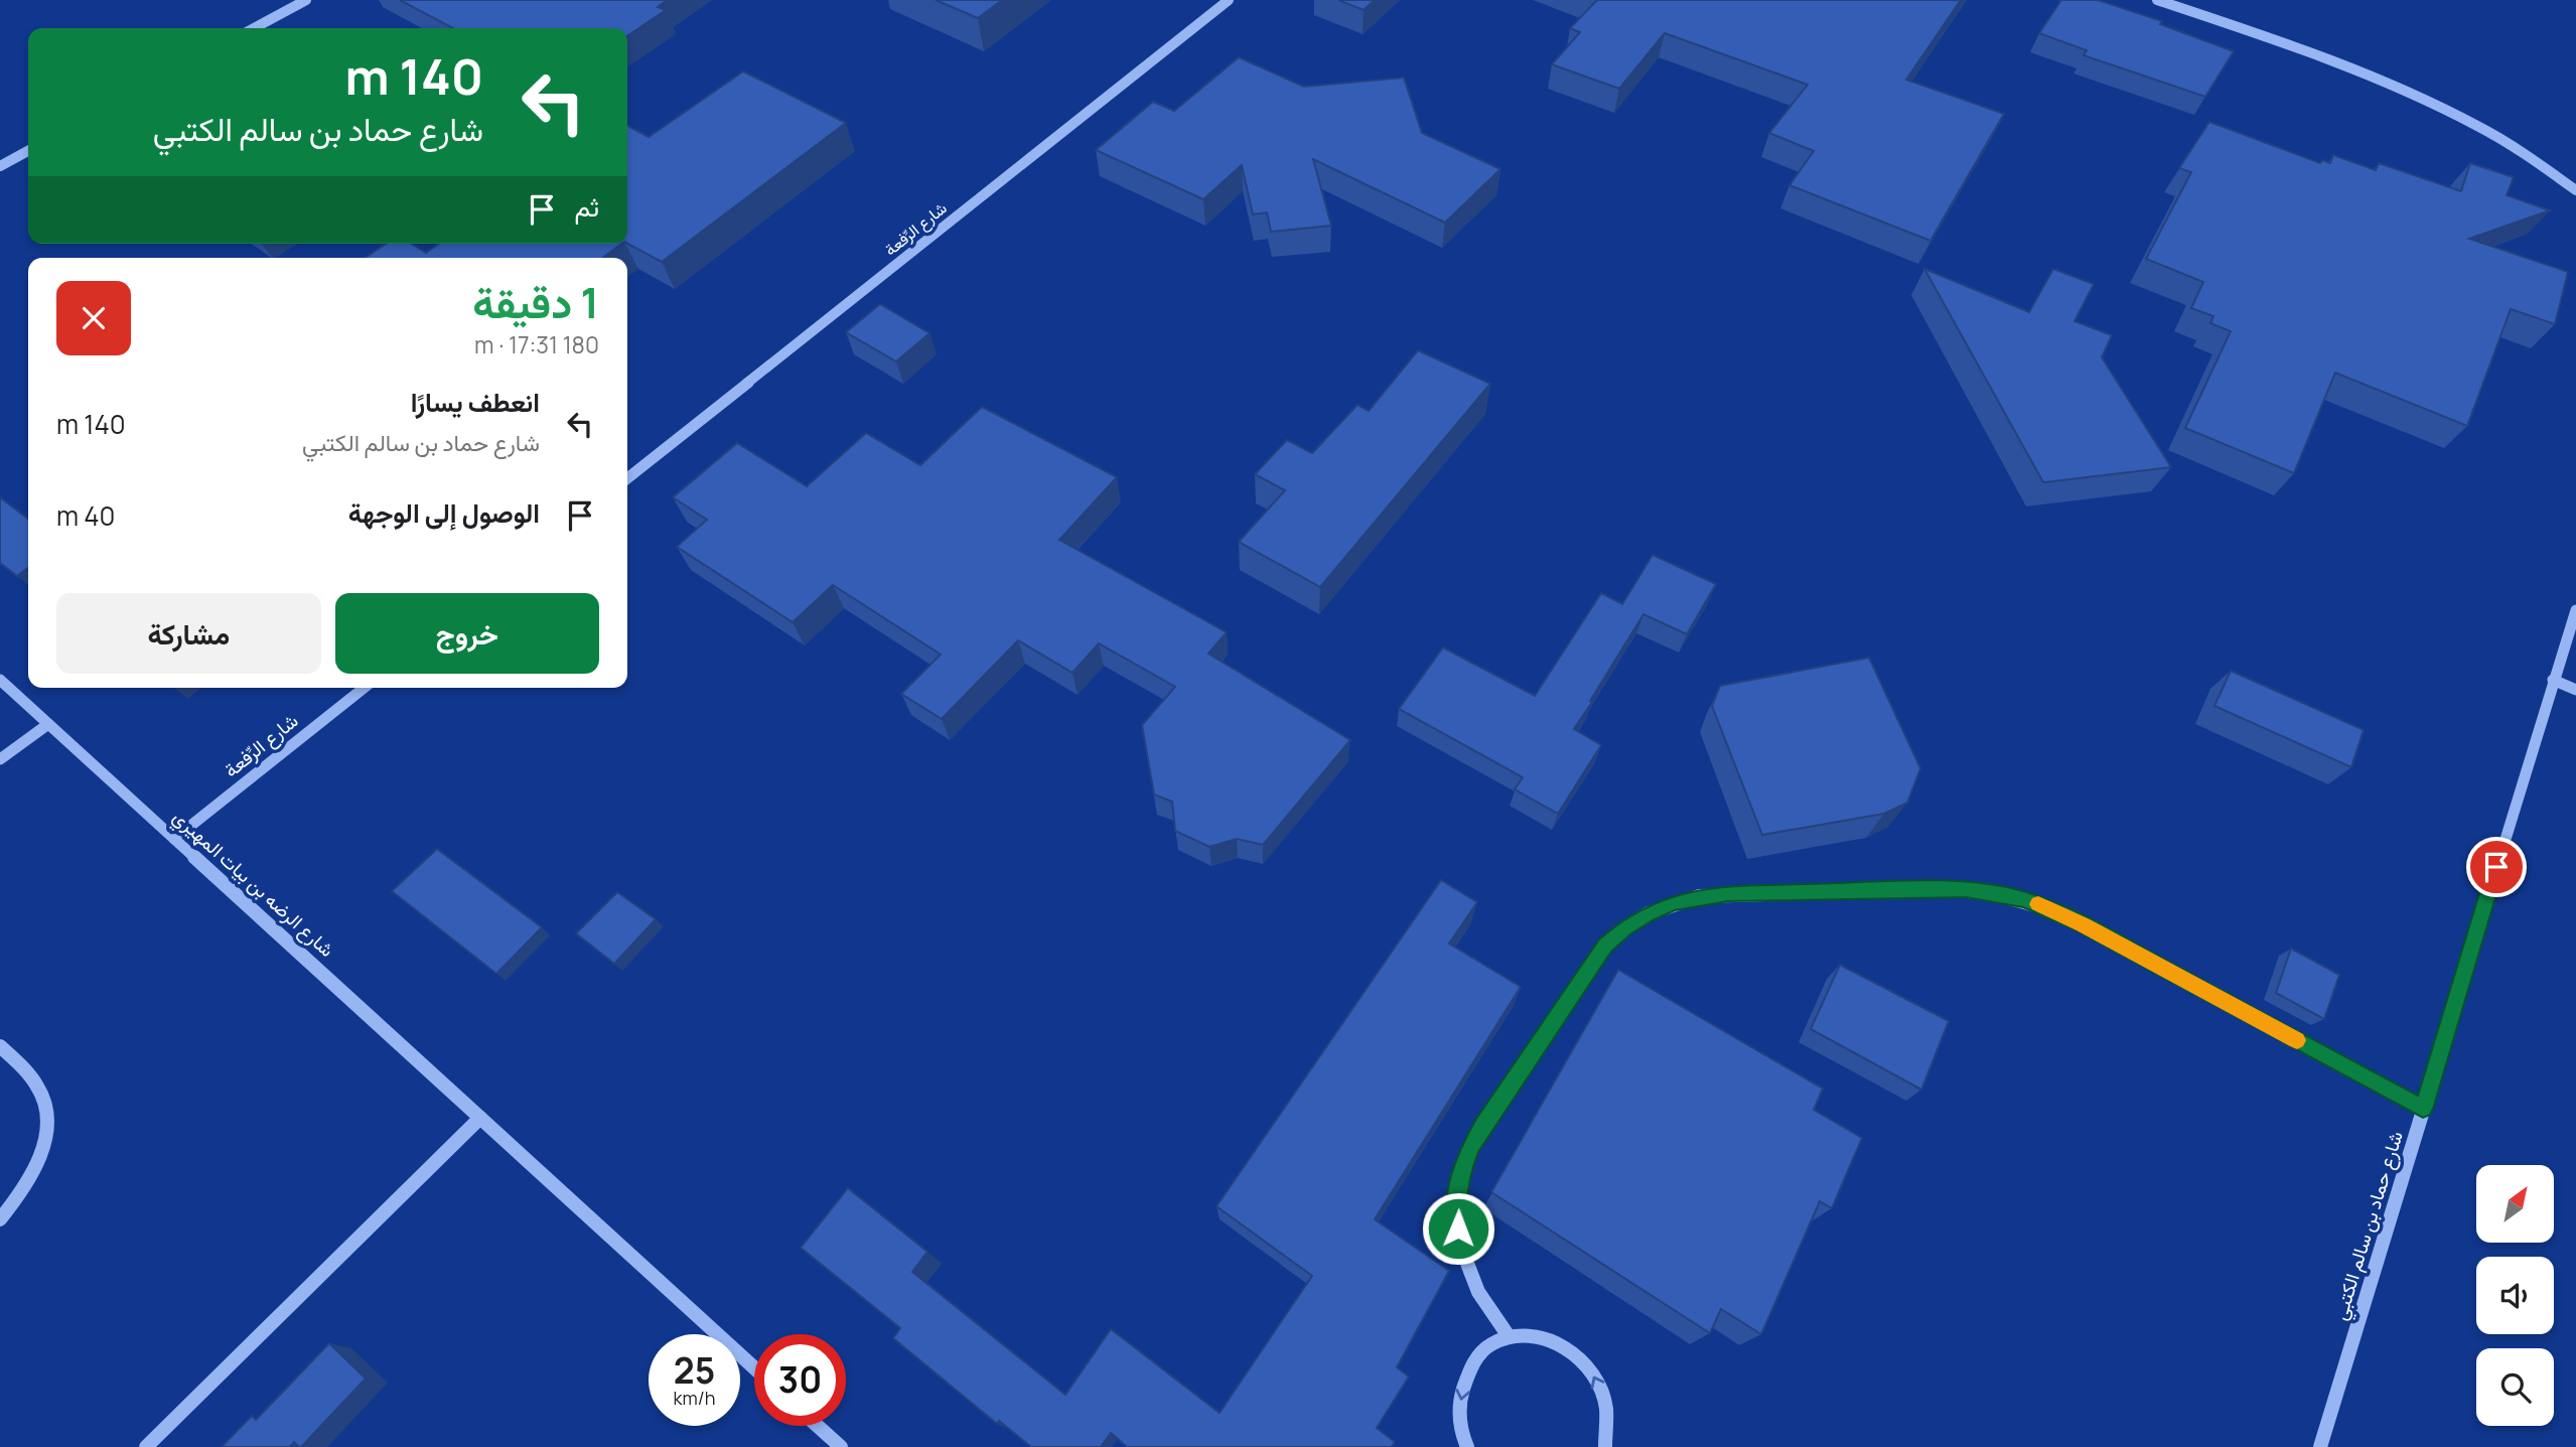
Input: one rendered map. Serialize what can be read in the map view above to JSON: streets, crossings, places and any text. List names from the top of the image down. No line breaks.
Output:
{"streets":{"street":["شارع الرِّفعة","شارع الرضه بن بيات المهيري","شارع حماد بن سالم الكتبي"]},"crossings":[["شارع الرِّفعة","شارع الرضه بن بيات المهيري"]],"north":"top right","page":{"turn":["140 m","شارع حماد بن سالم الكتبي"],"then":"ثم","heading":["1 دقيقة","180 m · 17:31"],"list":[{"name":"انعطف يسارًا","note":"شارع حماد بن سالم الكتبي","value":"140 m"},{"name":"الوصول إلى الوجهة","value":"40 m"}],"buttons":["خروج","مشاركة"],"speed":"25 km/h","limit":"30"}}
